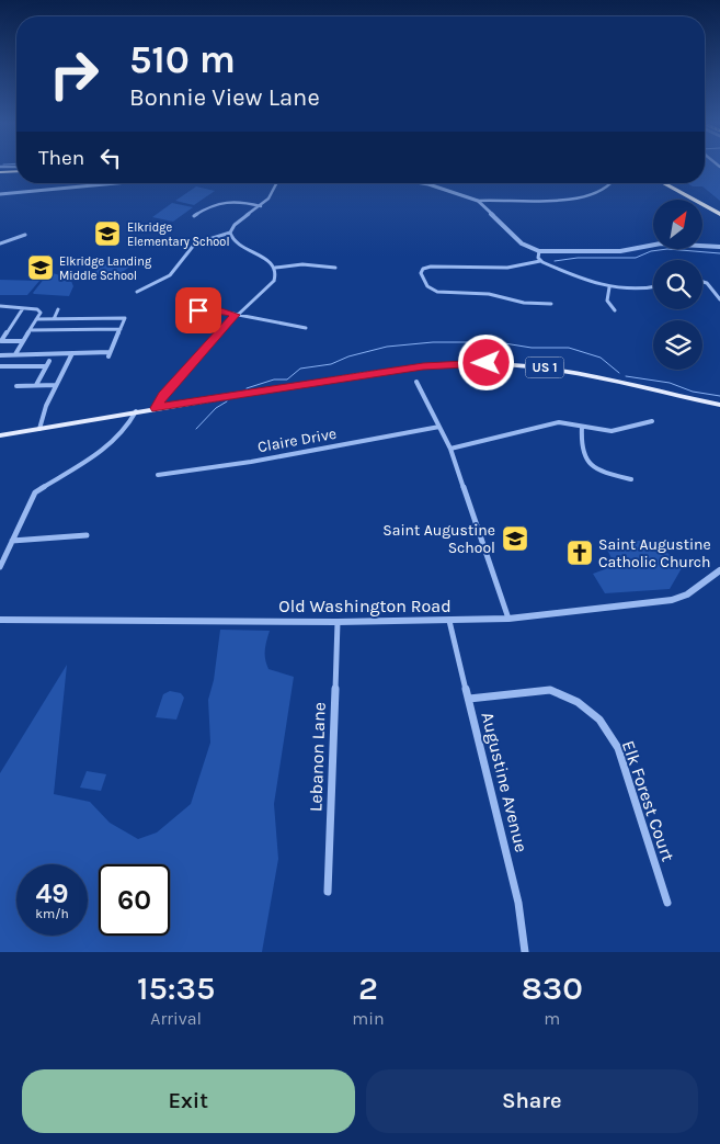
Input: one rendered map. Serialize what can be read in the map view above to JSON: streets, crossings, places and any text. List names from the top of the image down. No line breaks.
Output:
{"streets":{"main road":["US 1"],"street":["Claire Drive","Old Washington Road","Lebanon Lane","Augustine Avenue","Elk Forest Court"]},"crossings":[["Old Washington Road","Lebanon Lane"],["Old Washington Road","Augustine Avenue"],["Augustine Avenue","Elk Forest Court"]],"places":{"school or university":["Elkridge Elementary School","Elkridge Landing Middle School","Saint Augustine School"],"church":["Saint Augustine Catholic Church"]},"north":"top right","page":{"turn":["510 m","Bonnie View Lane"],"then":"Then","speed":"49 km/h","limit":"60","eta":["15:35","Arrival","2","min","830","m"],"buttons":["Exit","Share"]}}
